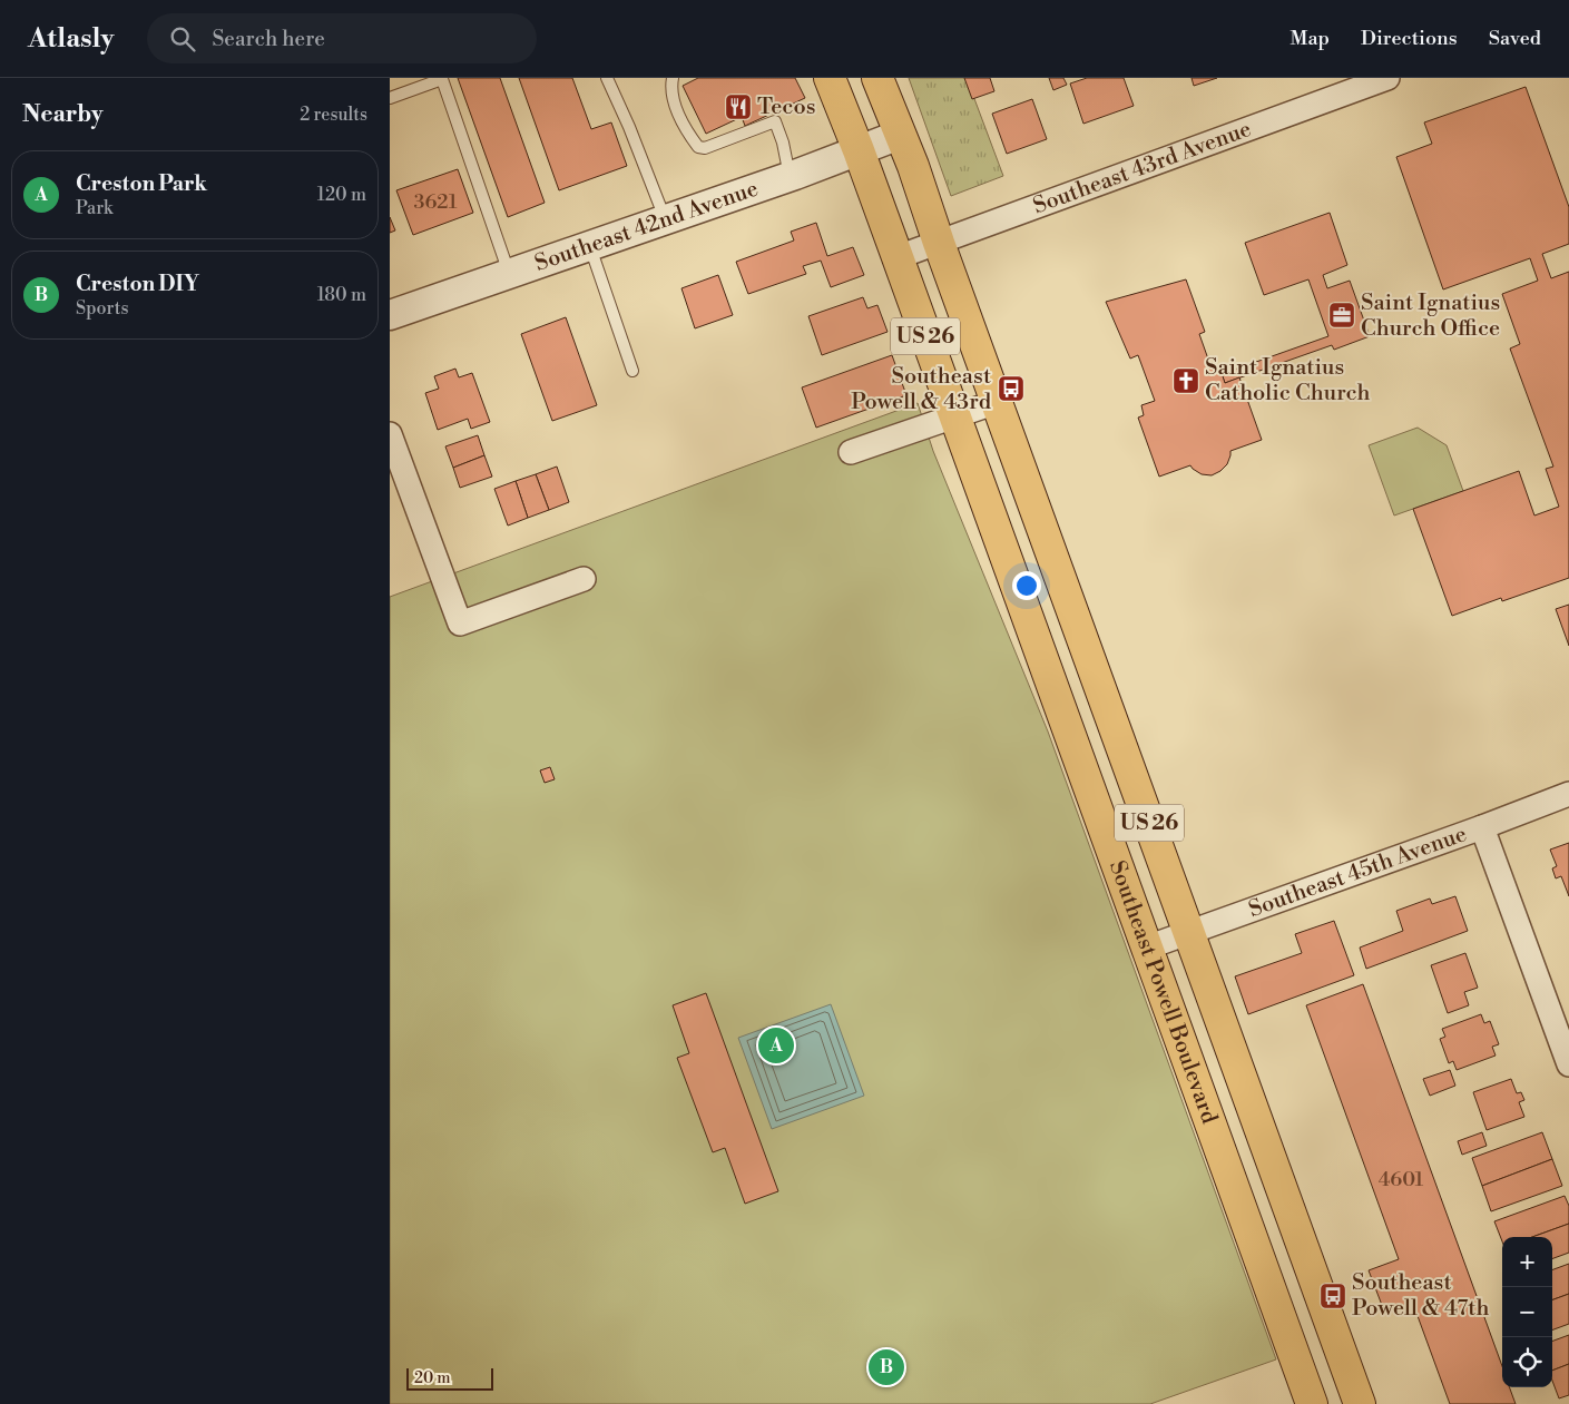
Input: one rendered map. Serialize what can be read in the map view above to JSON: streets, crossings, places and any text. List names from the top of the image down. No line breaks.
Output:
{"streets":{"main road":["US 26","Southeast Powell Boulevard"],"street":["Southeast 43rd Avenue","Southeast 42nd Avenue","Southeast 45th Avenue"]},"crossings":[["Southeast 43rd Avenue","Southeast Powell Boulevard"],["Southeast 42nd Avenue","Southeast Powell Boulevard"],["Southeast 45th Avenue","Southeast Powell Boulevard"]],"places":{"restaurant":["Tecos"],"office":["Saint Ignatius Church Office"],"church":["Saint Ignatius Catholic Church"],"bus stop":["Southeast Powell & 43rd","Southeast Powell & 47th"]},"house_numbers":["3621","4601"],"scale_bar":"20 m","page":{"header":"Atlasly","search":"Search here","nav":["Map","Directions","Saved"],"heading":["Nearby","2 results"],"list":[{"mark":"A","name":"Creston Park","note":"Park","value":"120 m"},{"mark":"B","name":"Creston DIY","note":"Sports","value":"180 m"}],"pins":["A","B"],"map_buttons":["+","−"],"scale":"20 m"}}
